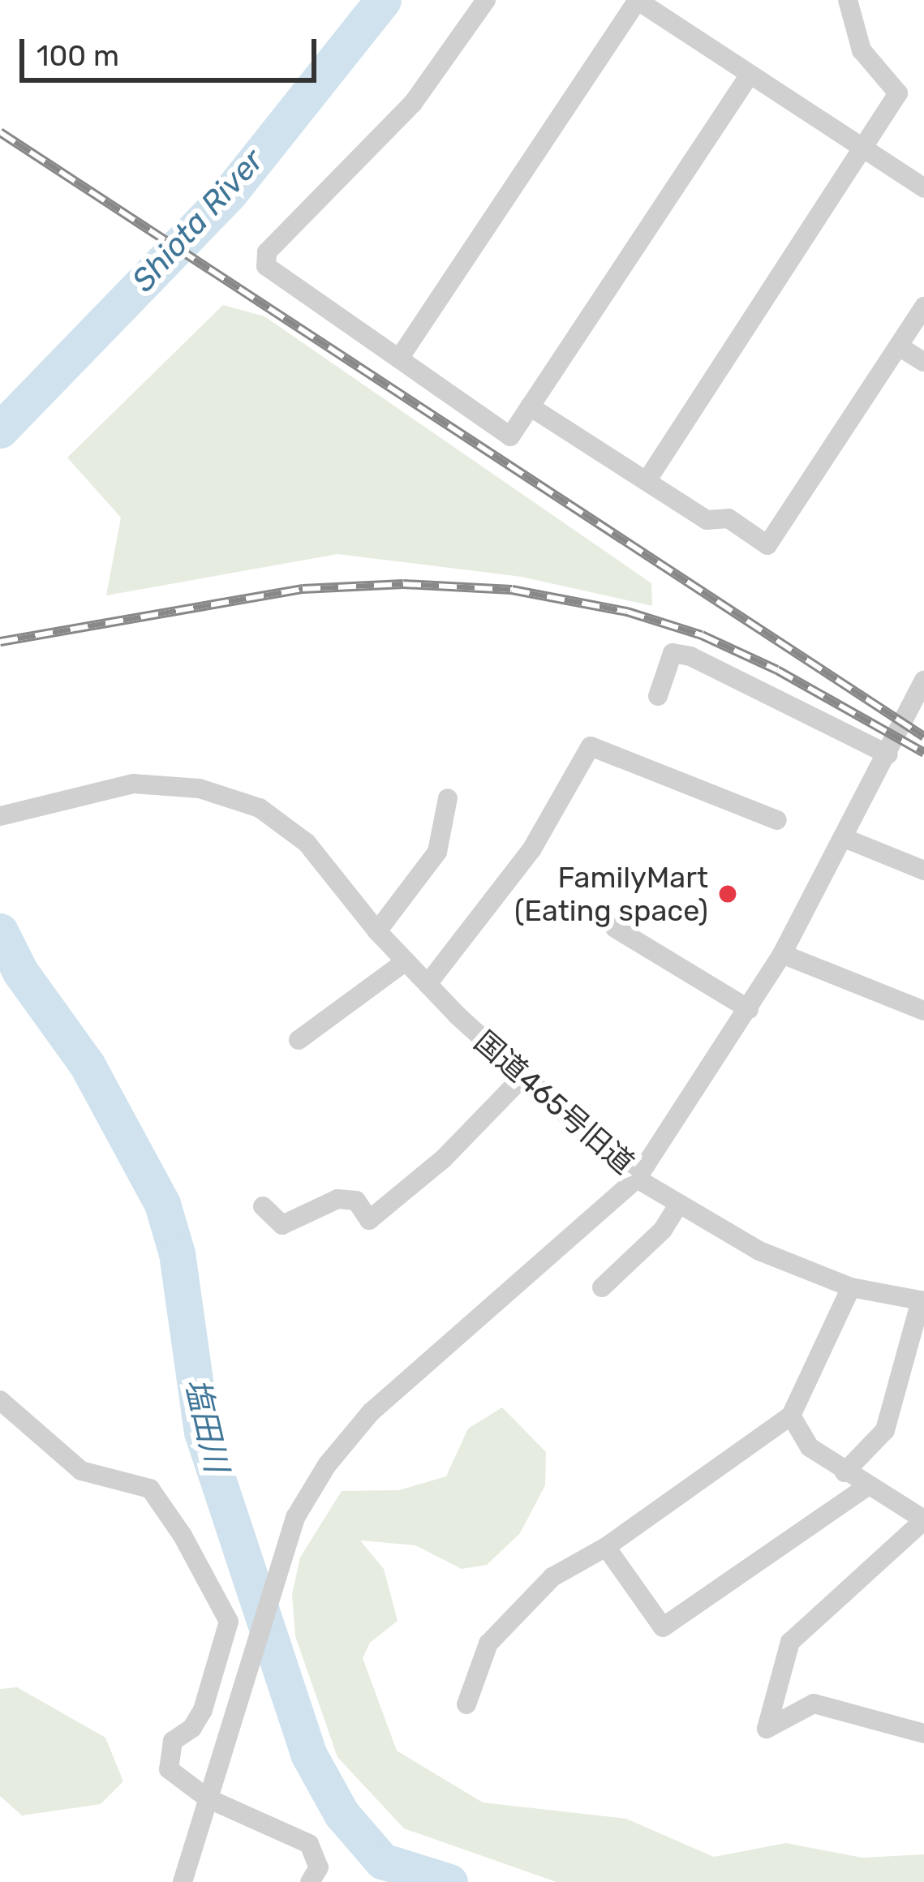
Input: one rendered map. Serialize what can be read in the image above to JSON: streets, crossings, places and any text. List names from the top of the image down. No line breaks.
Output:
{"streets":{"street":["国道465号旧道"]},"water":["Shiota River","塩田川"],"places":["FamilyMart (Eating space)"],"scale_bar":"100 m"}
